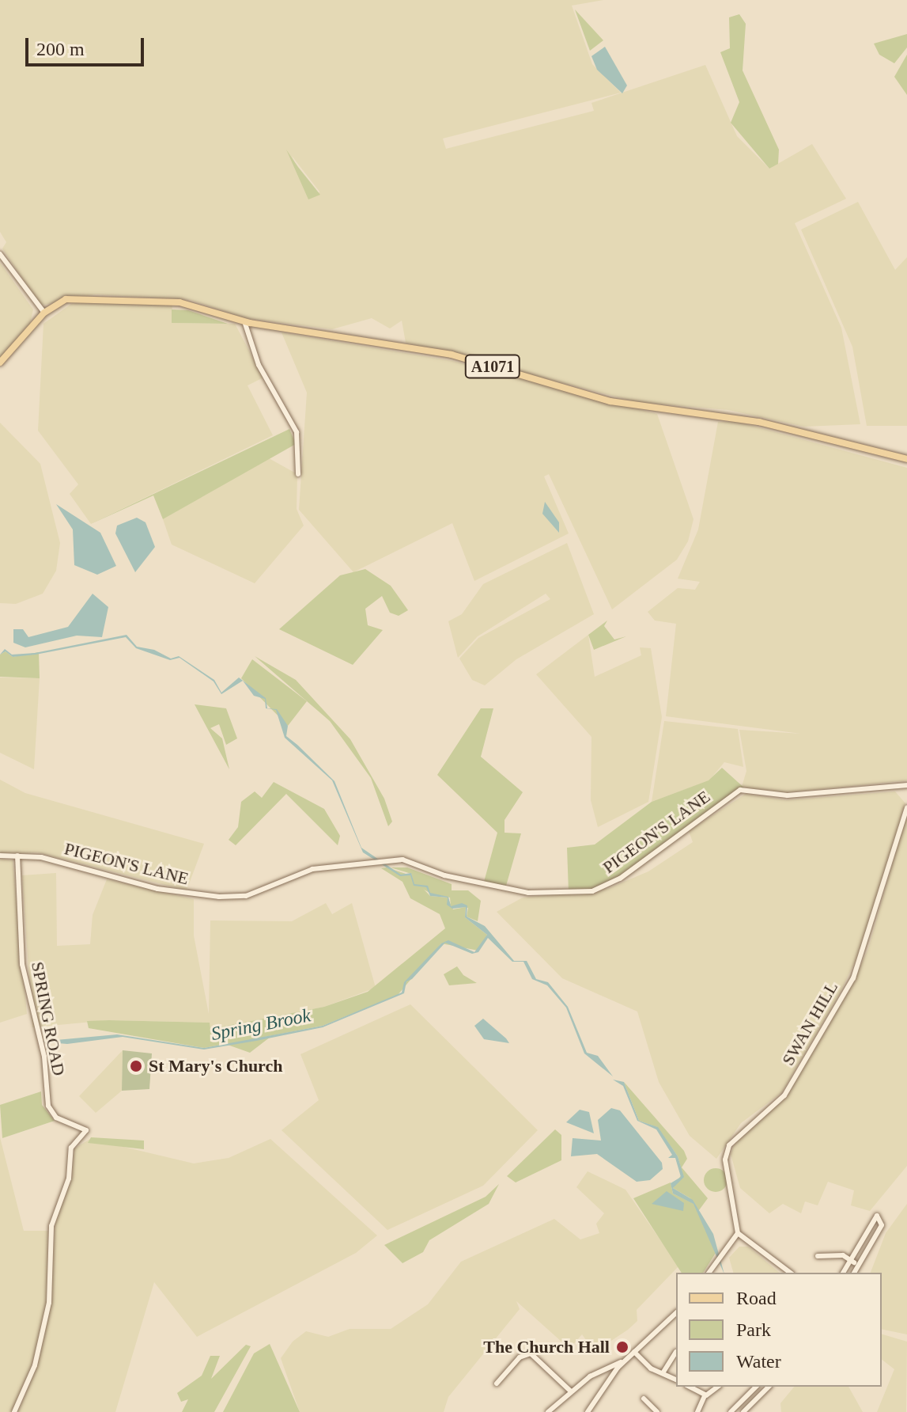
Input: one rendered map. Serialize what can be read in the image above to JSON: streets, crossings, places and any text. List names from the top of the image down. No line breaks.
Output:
{"streets":{"main road":["A1071"],"street":["PIGEON'S LANE","SPRING ROAD","SWAN HILL"]},"crossings":[["PIGEON'S LANE","SPRING ROAD"]],"water":["Spring Brook"],"places":["St Mary's Church","The Church Hall"],"legend":["Road","Park","Water"],"scale_bar":"200 m"}
